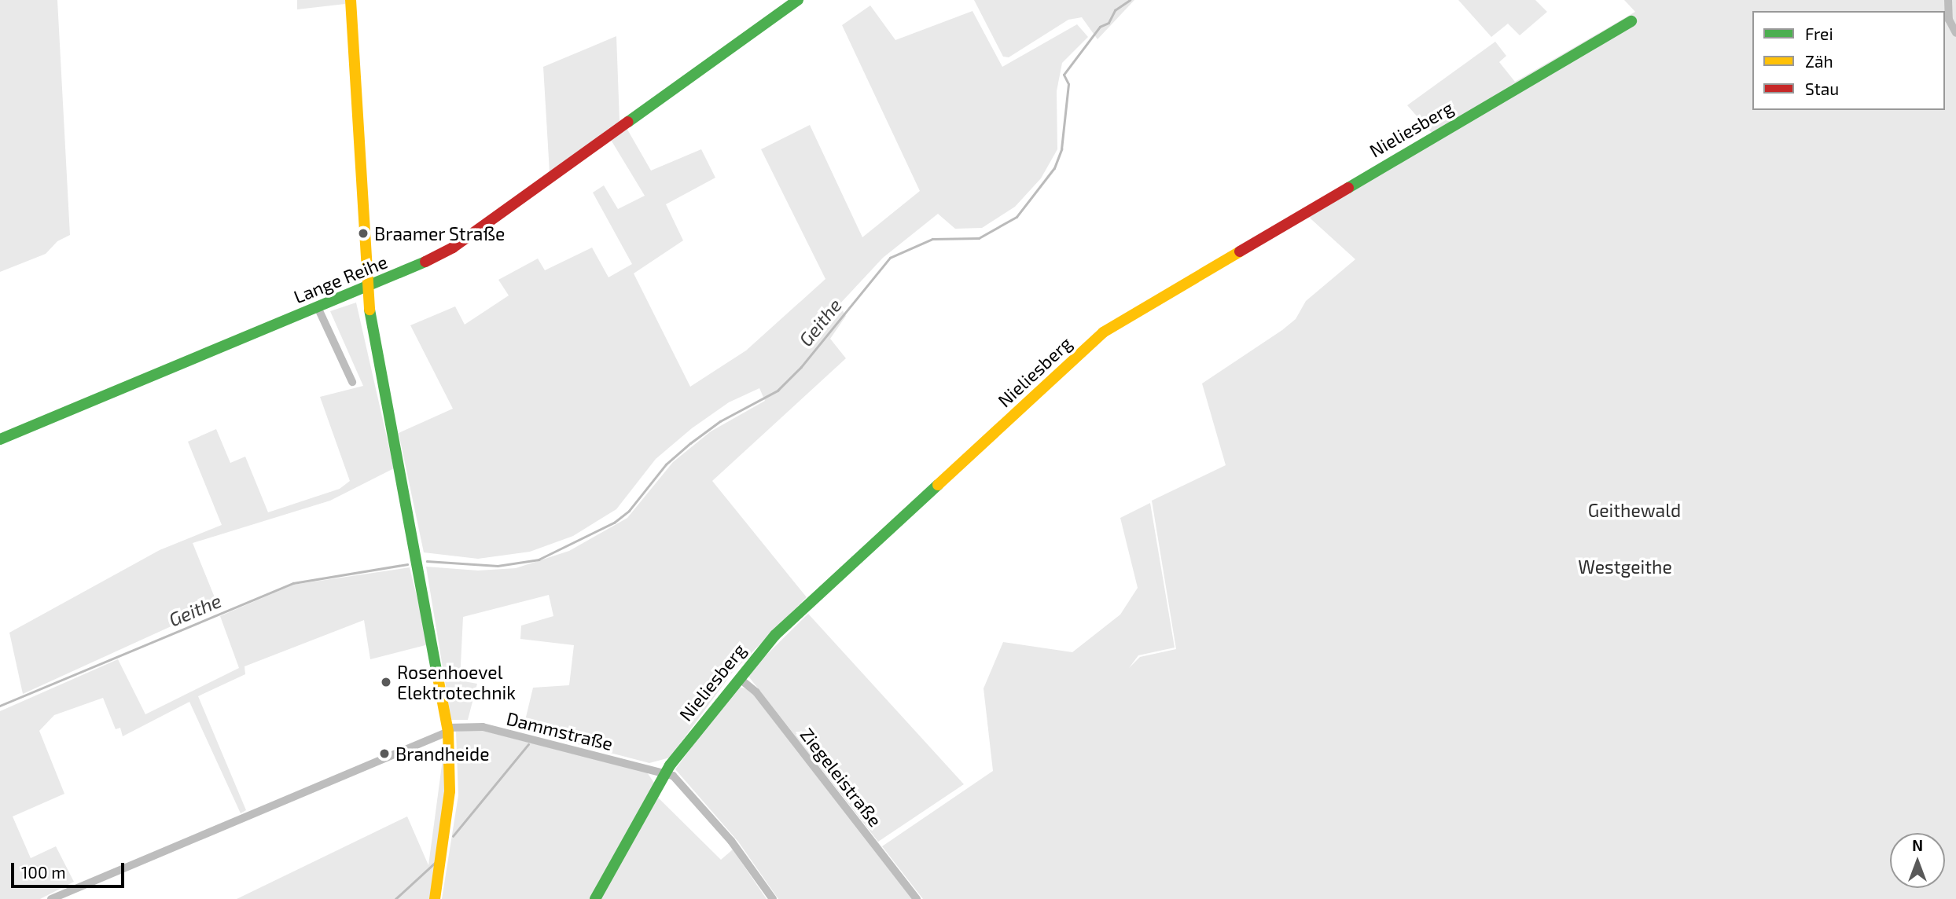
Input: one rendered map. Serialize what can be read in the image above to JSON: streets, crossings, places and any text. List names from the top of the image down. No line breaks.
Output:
{"streets":{"street":["Nieliesberg","Lange Reihe","Dammstraße","Ziegeleistraße"]},"crossings":[["Nieliesberg","Dammstraße"],["Nieliesberg","Ziegeleistraße"]],"water":["Geithe"],"parks":["Geithewald","Westgeithe"],"places":["Braamer Straße","Rosenhoevel Elektrotechnik","Brandheide"],"legend":["Frei","Zäh","Stau"],"scale_bar":"100 m","north":"top"}
